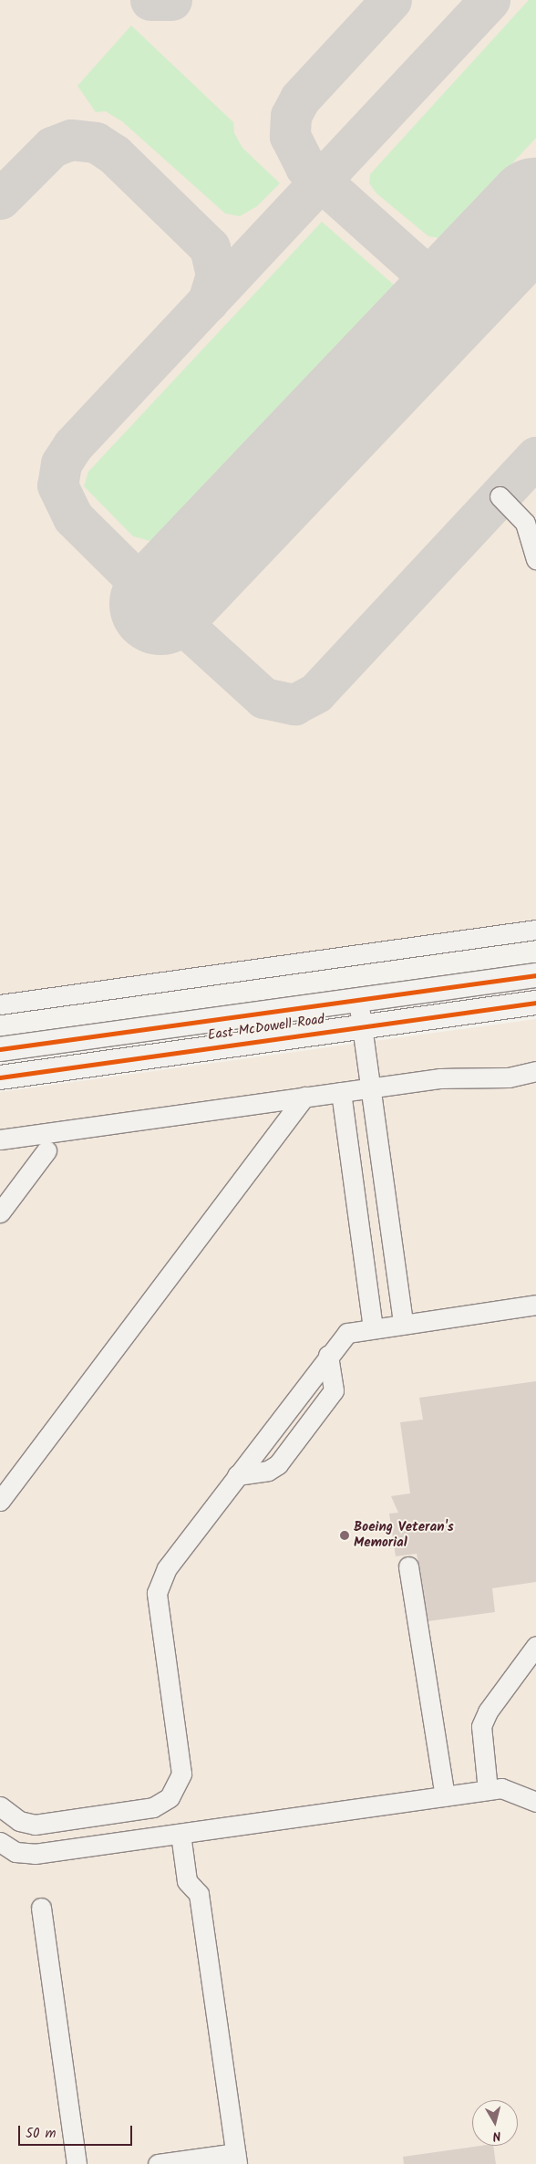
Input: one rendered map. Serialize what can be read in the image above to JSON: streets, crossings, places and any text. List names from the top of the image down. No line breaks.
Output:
{"streets":{"main road":["East McDowell Road"]},"places":["Boeing Veteran's Memorial"],"scale_bar":"50 m","north":"bottom"}
